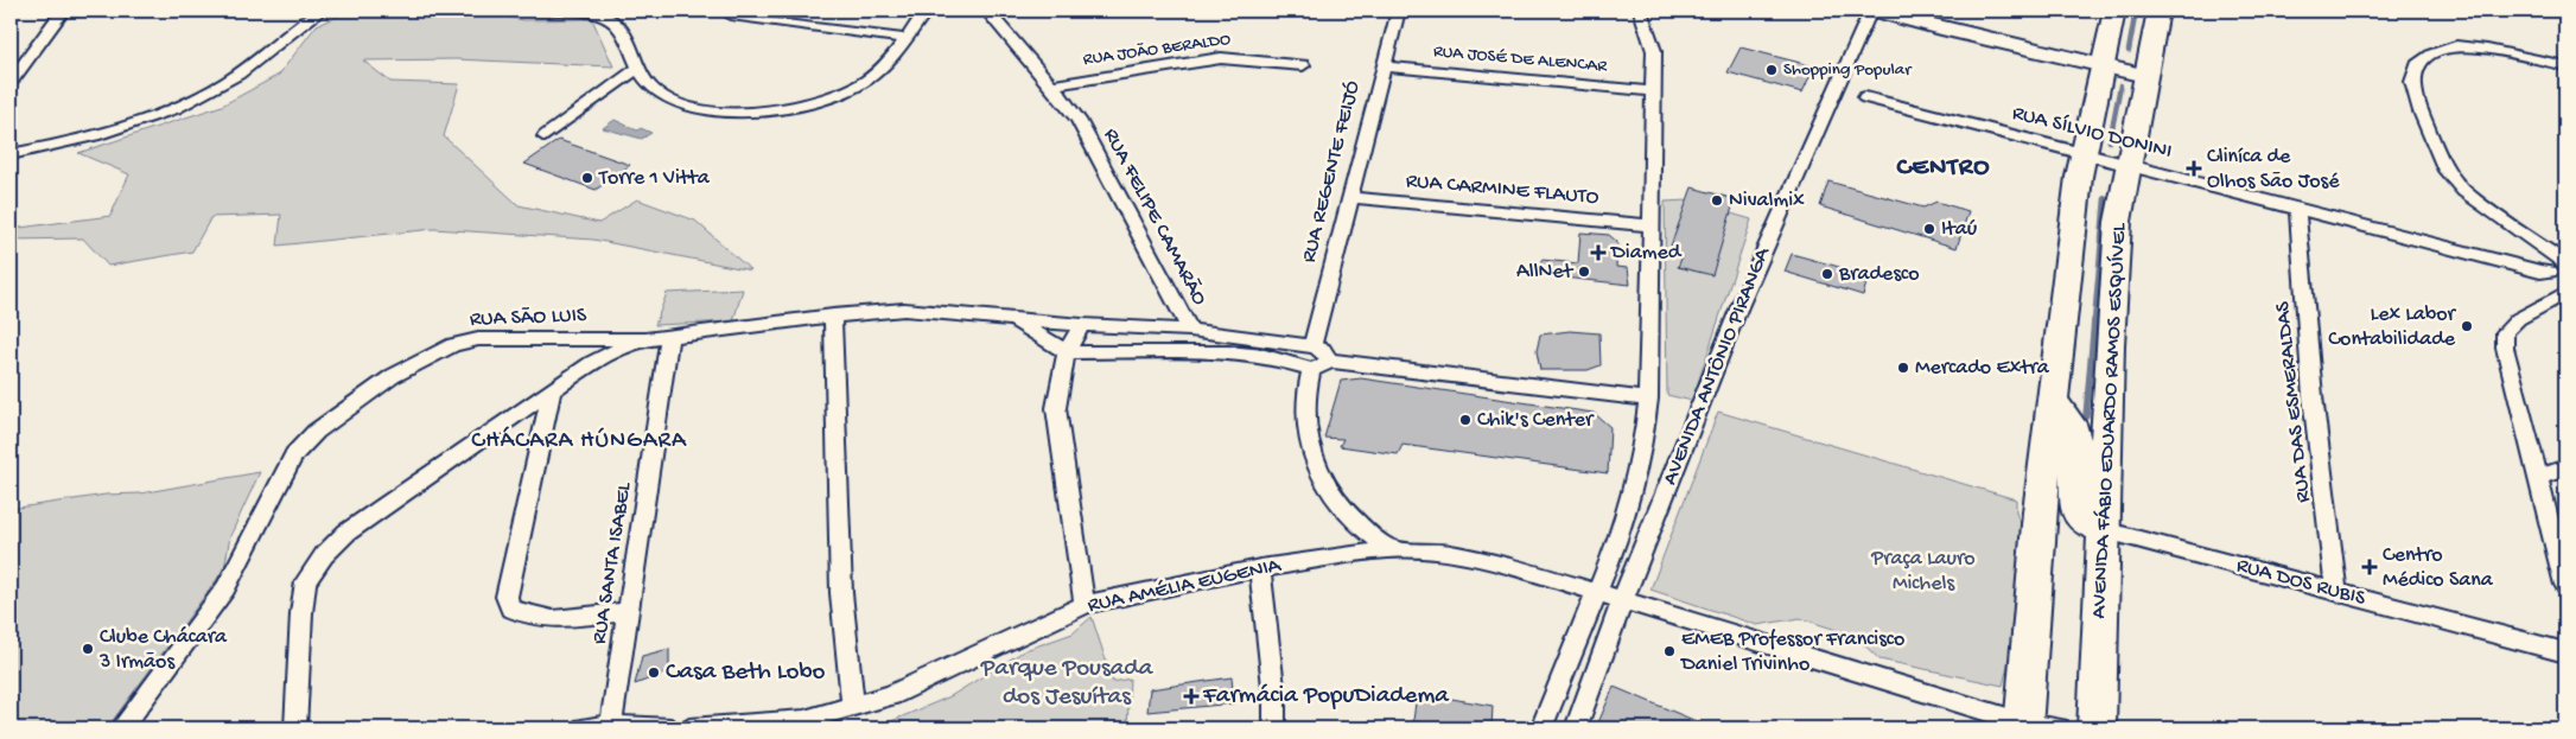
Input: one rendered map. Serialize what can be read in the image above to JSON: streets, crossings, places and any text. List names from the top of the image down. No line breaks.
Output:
{"streets":{"main road":["AVENIDA FÁBIO EDUARDO RAMOS ESQUÍVEL"],"street":["RUA JOÃO BERALDO","RUA JOSÉ DE ALENCAR","RUA SÍLVIO DONINI","RUA REGENTE FEIJÓ","RUA CARMINE FLAUTO","RUA FELIPE CAMARÃO","RUA SÃO LUIS","AVENIDA ANTÔNIO PIRANGA","RUA DAS ESMERALDAS","RUA SANTA ISABEL","RUA DOS RUBIS","RUA AMÉLIA EUGENIA"]},"crossings":[["RUA JOÃO BERALDO","RUA FELIPE CAMARÃO"],["RUA JOSÉ DE ALENCAR","RUA REGENTE FEIJÓ"],["RUA SÍLVIO DONINI","RUA DAS ESMERALDAS"],["RUA SÍLVIO DONINI","AVENIDA FÁBIO EDUARDO RAMOS ESQUÍVEL"],["RUA REGENTE FEIJÓ","RUA CARMINE FLAUTO"],["RUA REGENTE FEIJÓ","RUA FELIPE CAMARÃO"],["RUA FELIPE CAMARÃO","RUA SÃO LUIS"],["RUA SÃO LUIS","RUA SANTA ISABEL"],["AVENIDA ANTÔNIO PIRANGA","RUA AMÉLIA EUGENIA"],["RUA DAS ESMERALDAS","RUA DOS RUBIS"],["AVENIDA FÁBIO EDUARDO RAMOS ESQUÍVEL","RUA DOS RUBIS"]],"districts":["CENTRO","CHÁCARA HÚNGARA"],"parks":["Praça Lauro Michels","Parque Pousada dos Jesuítas"],"places":{"other":["Shopping Popular","Torre 1 Vitta","Nivalmix","Itaú","AllNet","Bradesco","Lex Labor Contabilidade","Mercado Extra","Chik's Center","Clube Chácara 3 Irmãos","EMEB Professor Francisco Daniel Trivinho","Casa Beth Lobo"],"health":["Cliníca de Olhos São José","Diamed","Centro Médico Sana","Farmácia PopuDiadema"]}}
